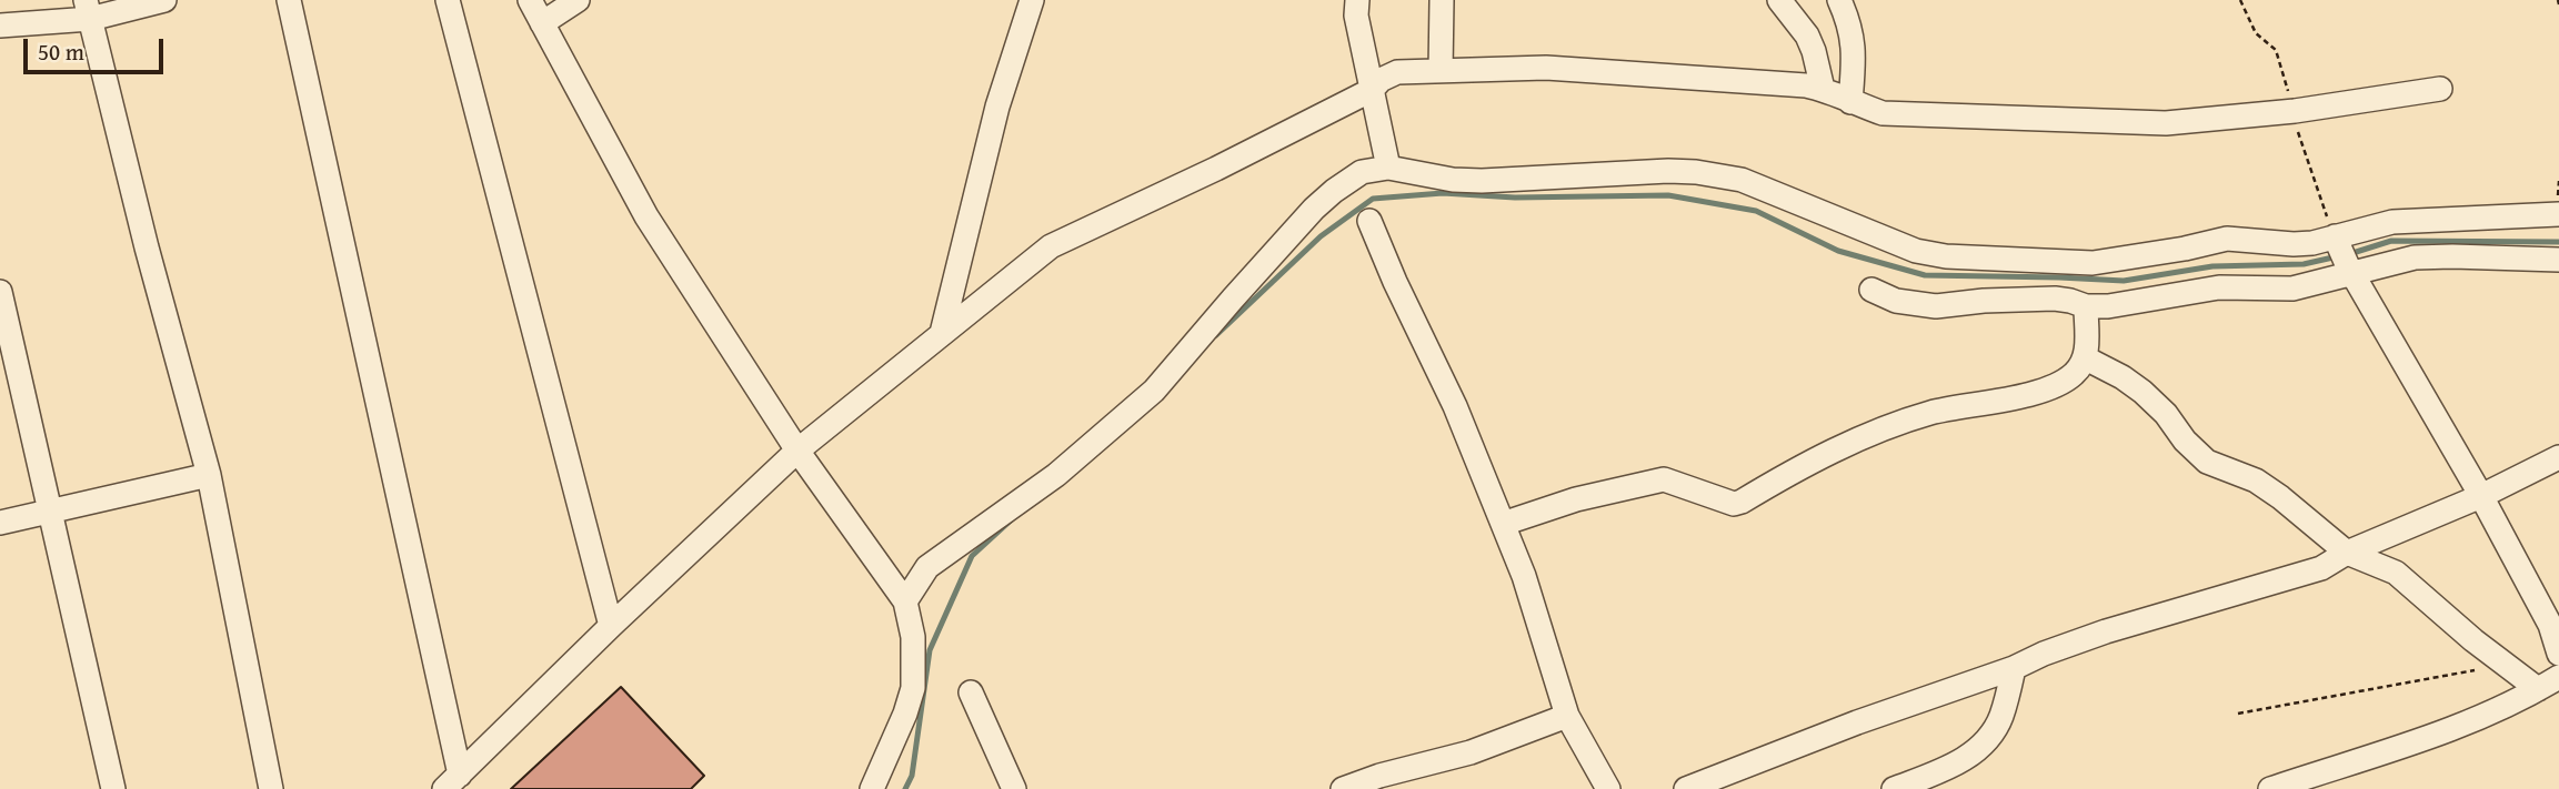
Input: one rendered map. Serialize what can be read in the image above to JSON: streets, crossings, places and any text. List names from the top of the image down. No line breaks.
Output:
{"scale_bar":"50 m"}
